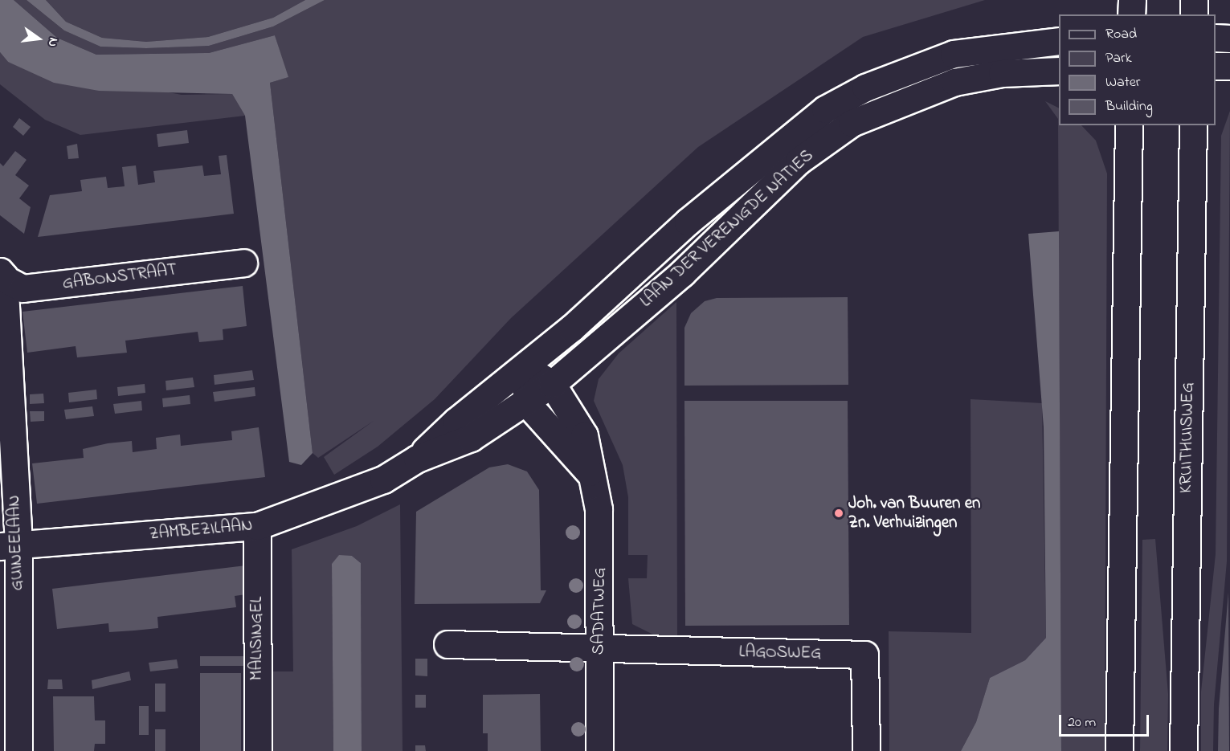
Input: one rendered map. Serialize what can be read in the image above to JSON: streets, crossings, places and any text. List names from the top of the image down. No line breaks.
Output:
{"streets":{"street":["LAAN DER VERENIGDE NATIES","GABONSTRAAT","KRUITHUISWEG","ZAMBEZILAAN","GUINEELAAN","SADATWEG","MALISINGEL","LAGOSWEG"]},"crossings":[["LAAN DER VERENIGDE NATIES","ZAMBEZILAAN"],["LAAN DER VERENIGDE NATIES","SADATWEG"],["GABONSTRAAT","GUINEELAAN"],["ZAMBEZILAAN","GUINEELAAN"],["ZAMBEZILAAN","SADATWEG"],["ZAMBEZILAAN","MALISINGEL"],["SADATWEG","LAGOSWEG"]],"places":["Joh. van Buuren en Zn. Verhuizingen"],"legend":["Road","Park","Water","Building"],"scale_bar":"20 m","north":"right"}
